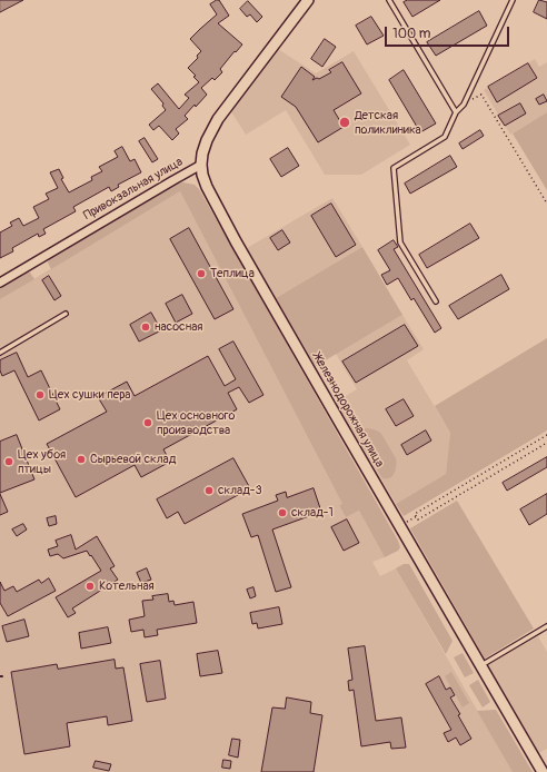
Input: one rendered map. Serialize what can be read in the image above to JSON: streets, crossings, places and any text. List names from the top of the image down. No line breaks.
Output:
{"streets":{"main road":["Привокзальная улица","Железнодорожная улица"]},"crossings":[["Привокзальная улица","Железнодорожная улица"]],"places":["Детская поликлиника","Теплица","насосная","Цех сушки пера","Цех основного производства","Сырьевой склад","Цех убоя птицы","склад-3","склад-1","Котельная"],"scale_bar":"100 m"}
